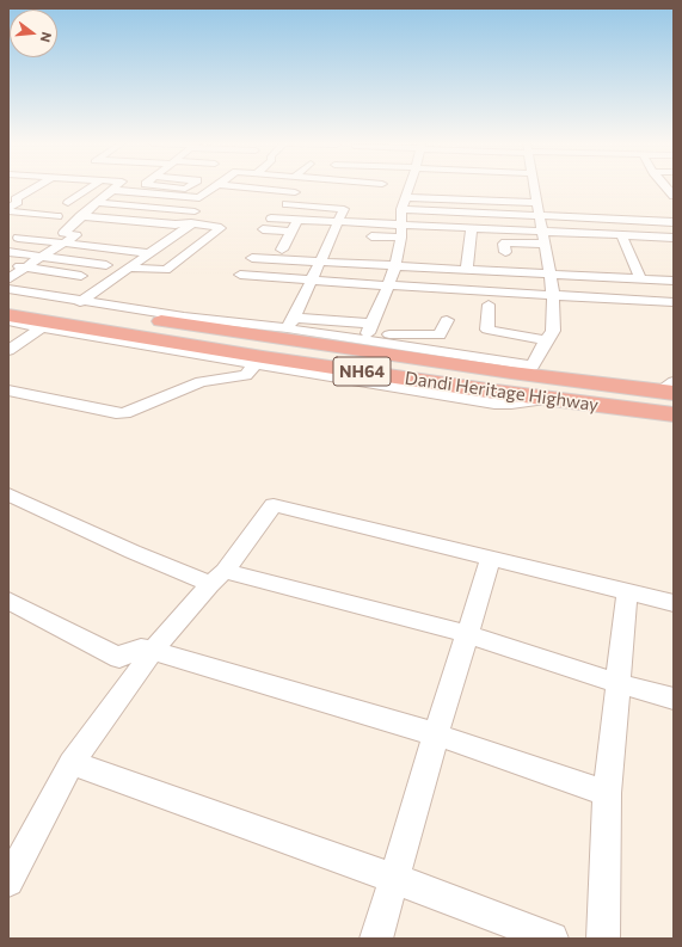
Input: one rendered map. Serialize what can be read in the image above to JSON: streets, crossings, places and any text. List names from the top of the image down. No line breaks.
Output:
{"streets":{"highway":["NH64","Dandi Heritage Highway"]},"crossings":[["NH64","Dandi Heritage Highway"]],"north":"right"}
